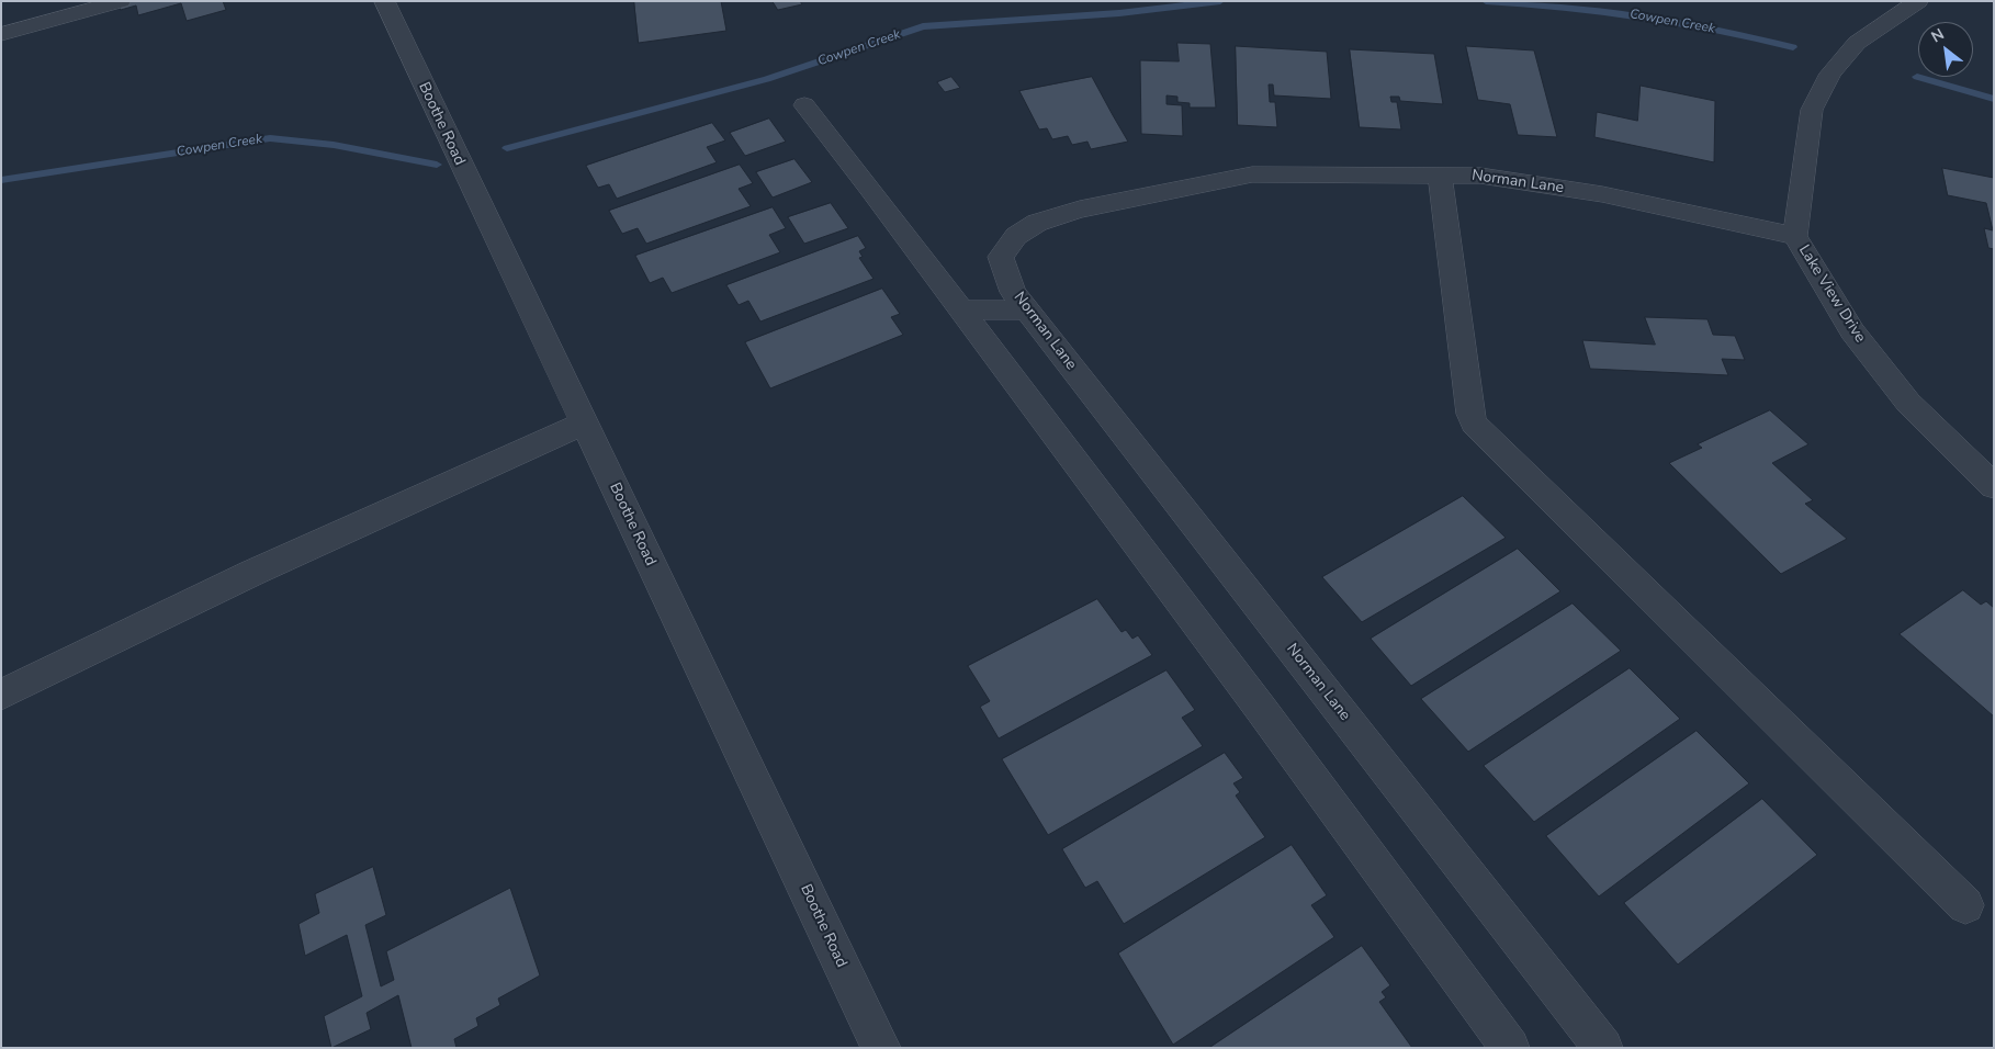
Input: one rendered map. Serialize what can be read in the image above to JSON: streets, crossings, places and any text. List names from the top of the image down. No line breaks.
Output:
{"streets":{"street":["Boothe Road","Norman Lane","Lake View Drive"]},"crossings":[["Norman Lane","Lake View Drive"]],"water":["Cowpen Creek"],"north":"top left"}
